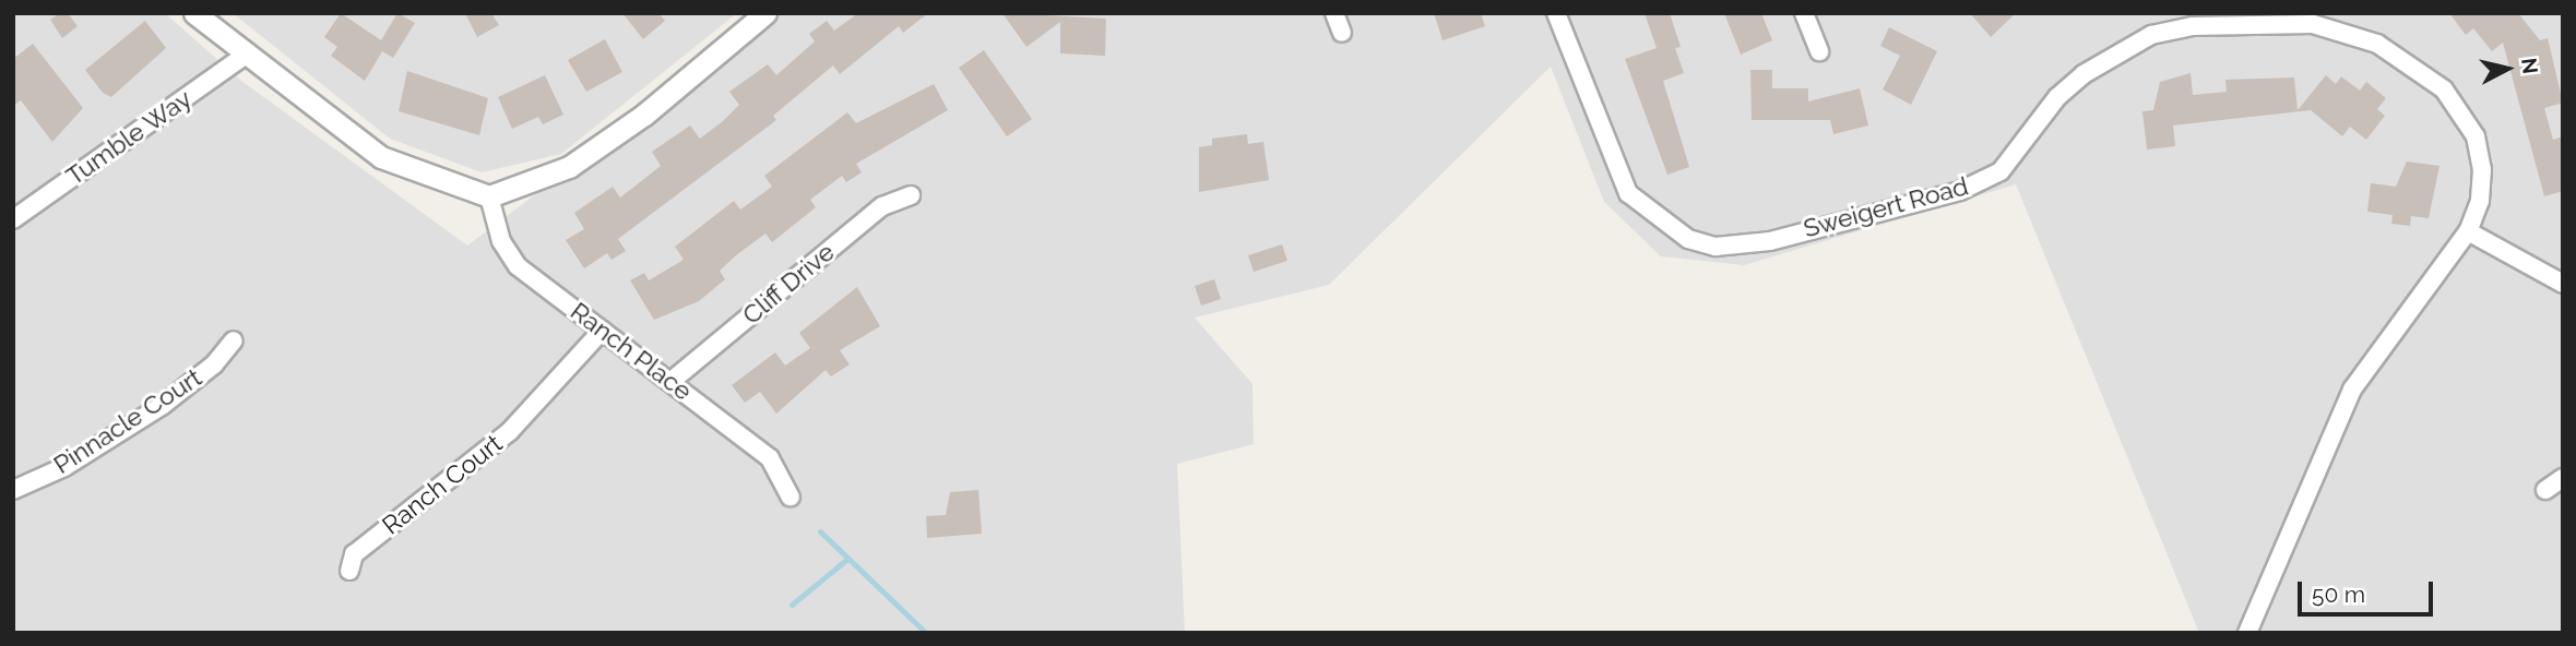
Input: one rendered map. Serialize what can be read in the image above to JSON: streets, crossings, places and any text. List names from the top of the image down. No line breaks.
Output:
{"streets":{"street":["Tumble Way","Sweigert Road","Cliff Drive","Ranch Place","Pinnacle Court","Ranch Court"]},"crossings":[["Cliff Drive","Ranch Place"],["Ranch Place","Ranch Court"]],"scale_bar":"50 m","north":"right"}
